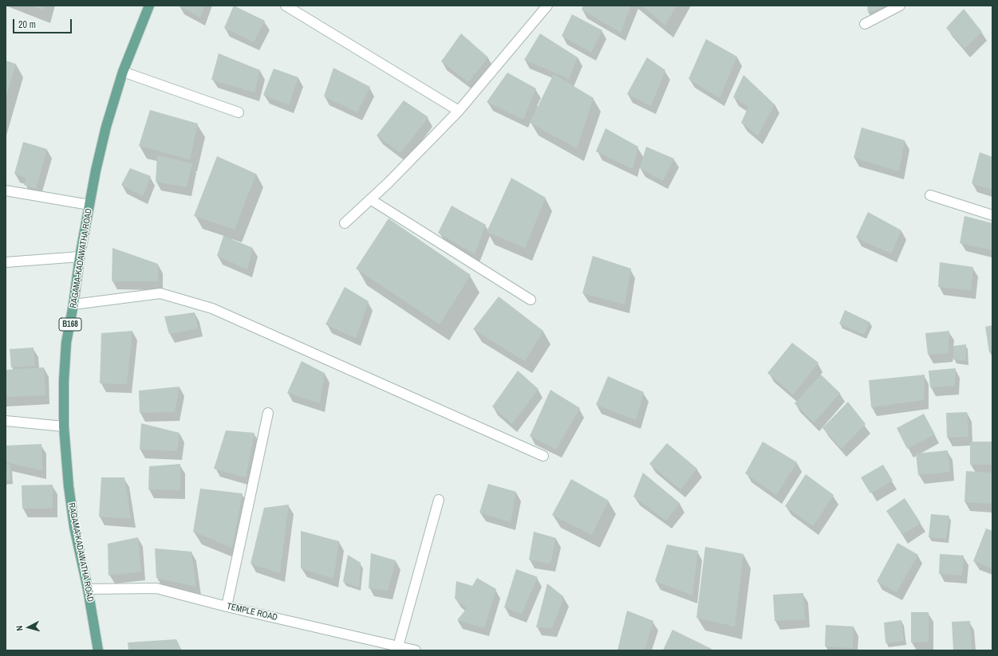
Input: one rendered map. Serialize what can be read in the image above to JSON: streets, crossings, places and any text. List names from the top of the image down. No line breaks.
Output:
{"streets":{"main road":["RAGAMA-KADAWATHA ROAD","B168"],"street":["TEMPLE ROAD"]},"crossings":[["RAGAMA-KADAWATHA ROAD","TEMPLE ROAD"]],"scale_bar":"20 m","north":"left"}
